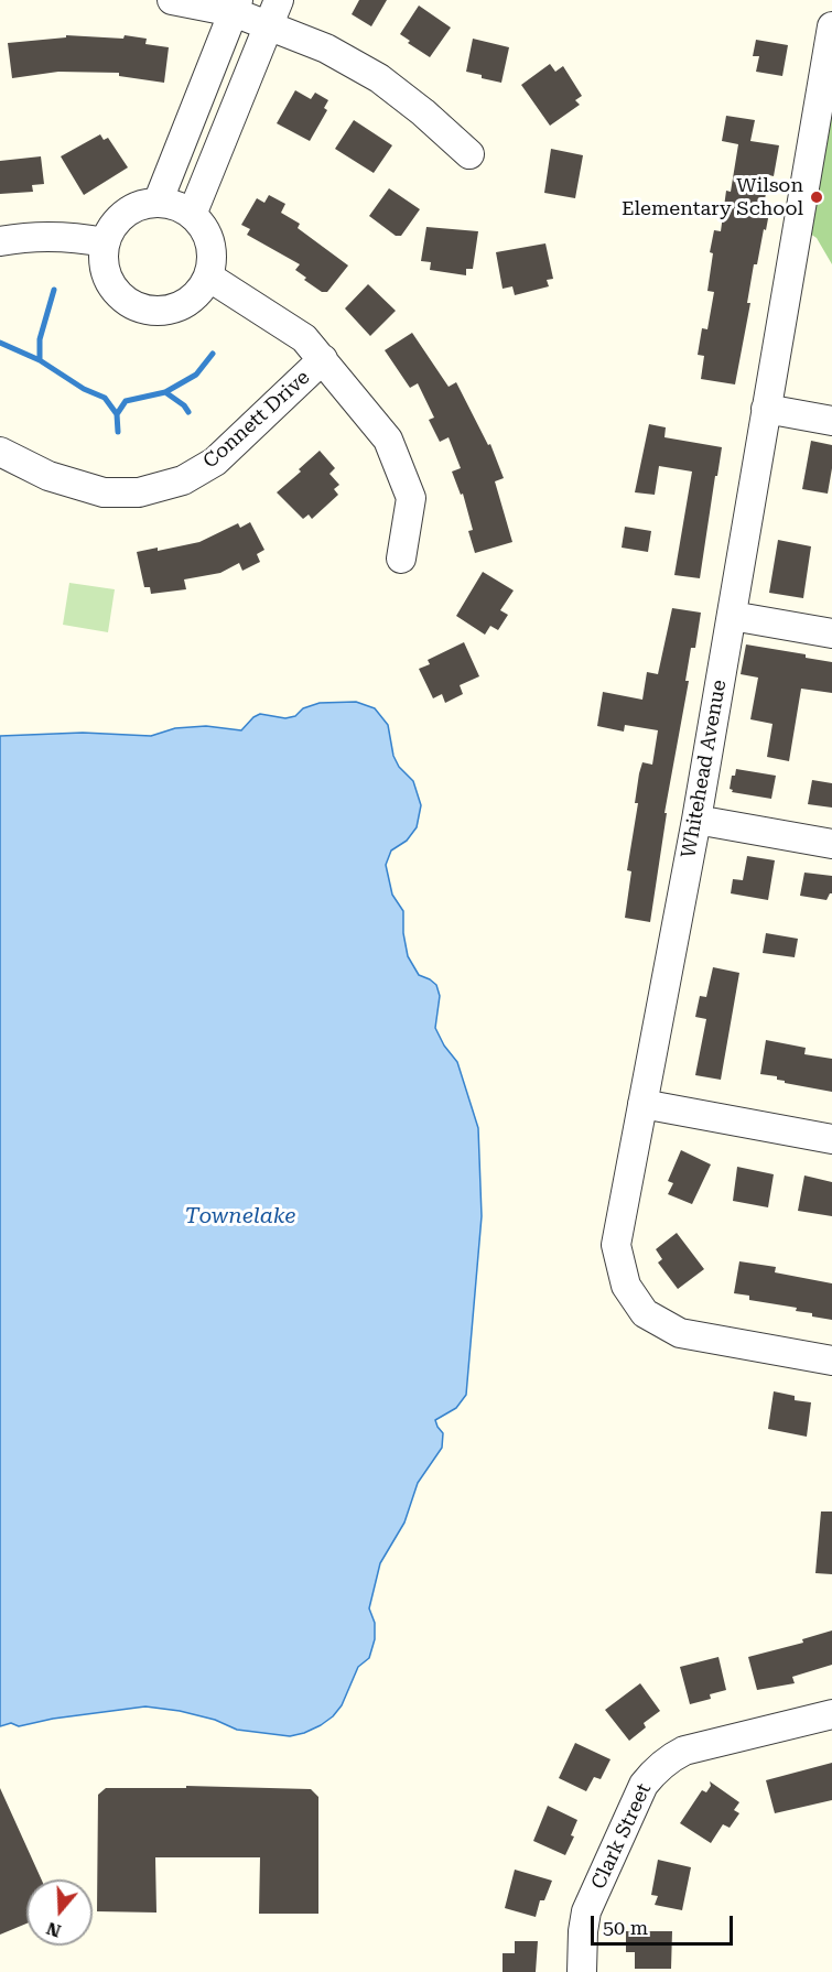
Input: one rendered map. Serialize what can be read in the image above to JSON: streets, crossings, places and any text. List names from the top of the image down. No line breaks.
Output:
{"streets":{"street":["Connett Drive","Whitehead Avenue","Clark Street"]},"water":["Townelake"],"places":["Wilson Elementary School"],"scale_bar":"50 m","north":"bottom"}
